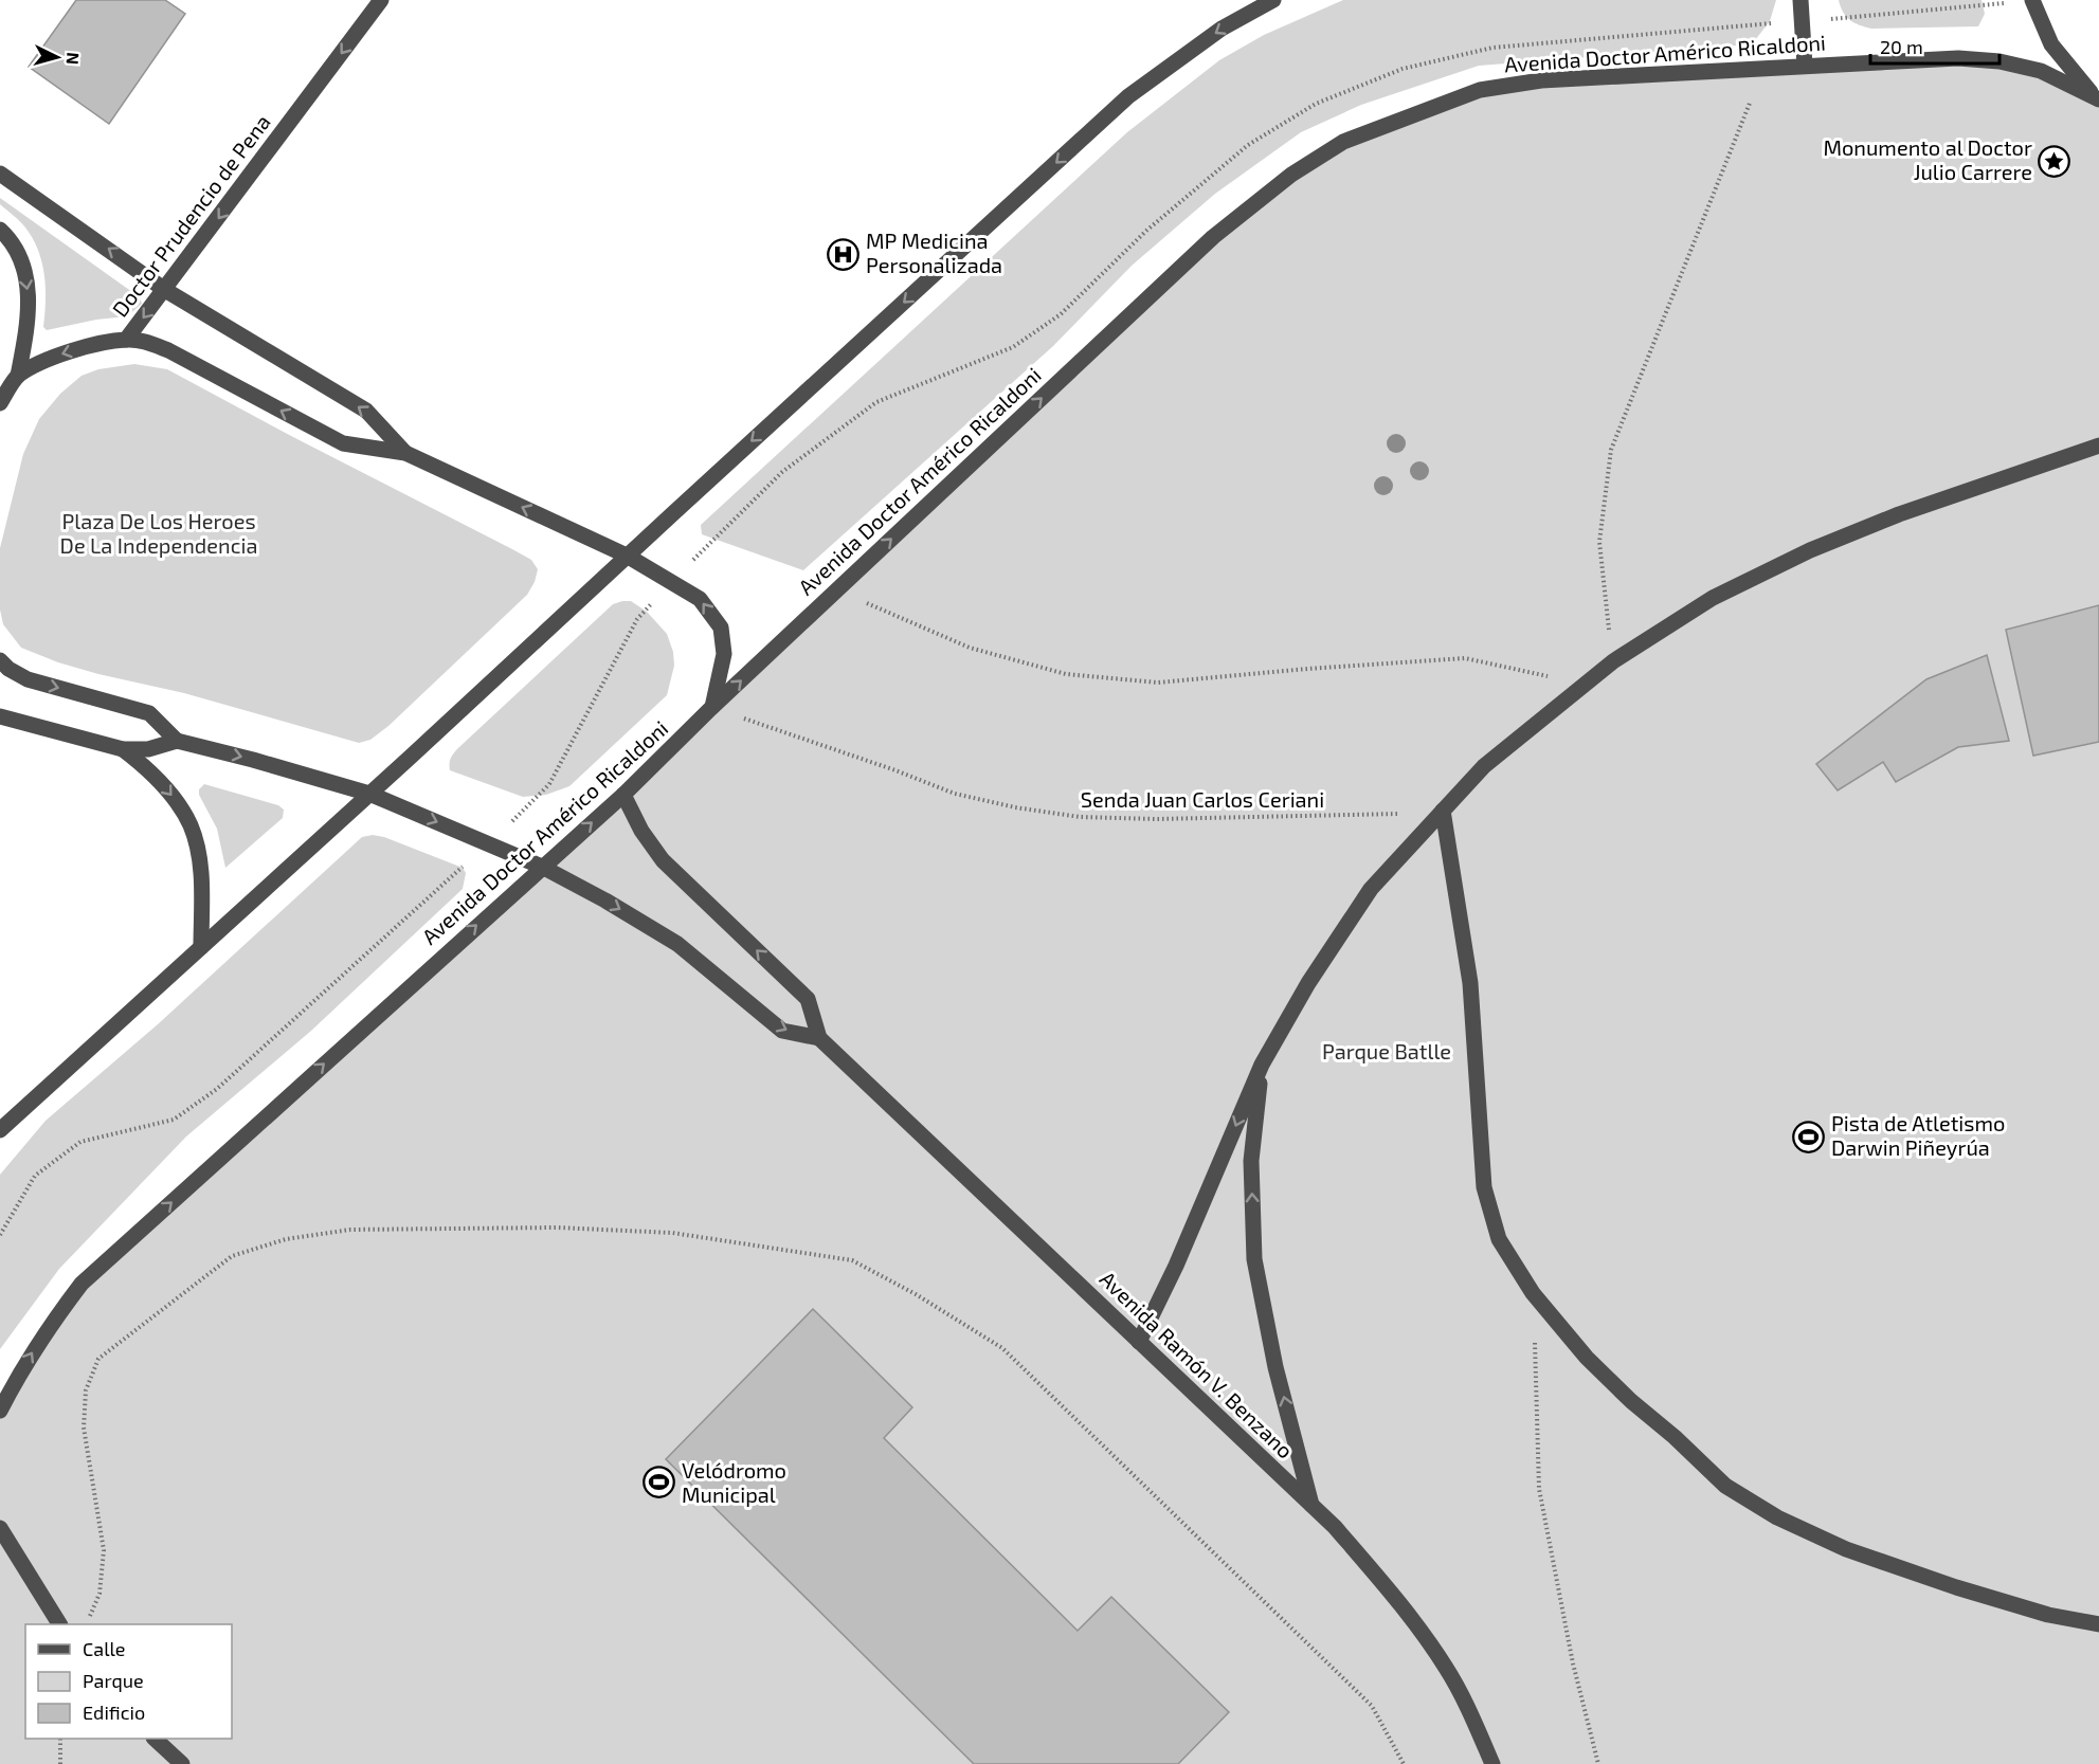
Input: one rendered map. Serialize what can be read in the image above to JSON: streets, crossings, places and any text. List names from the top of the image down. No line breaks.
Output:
{"streets":{"street":["Avenida Doctor Américo Ricaldoni","Doctor Prudencio de Pena","Avenida Ramón V. Benzano"],"path":["Senda Juan Carlos Ceriani"]},"crossings":[["Avenida Doctor Américo Ricaldoni","Senda Juan Carlos Ceriani"],["Avenida Doctor Américo Ricaldoni","Avenida Ramón V. Benzano"]],"one_way":["Avenida Doctor Américo Ricaldoni","Doctor Prudencio de Pena"],"parks":["Plaza De Los Heroes De La Independencia","Parque Batlle"],"places":{"place":["Monumento al Doctor Julio Carrere"],"hospital":["MP Medicina Personalizada"],"sports":["Pista de Atletismo Darwin Piñeyrúa","Velódromo Municipal"]},"legend":["Calle","Parque","Edificio"],"scale_bar":"20 m","north":"right"}
